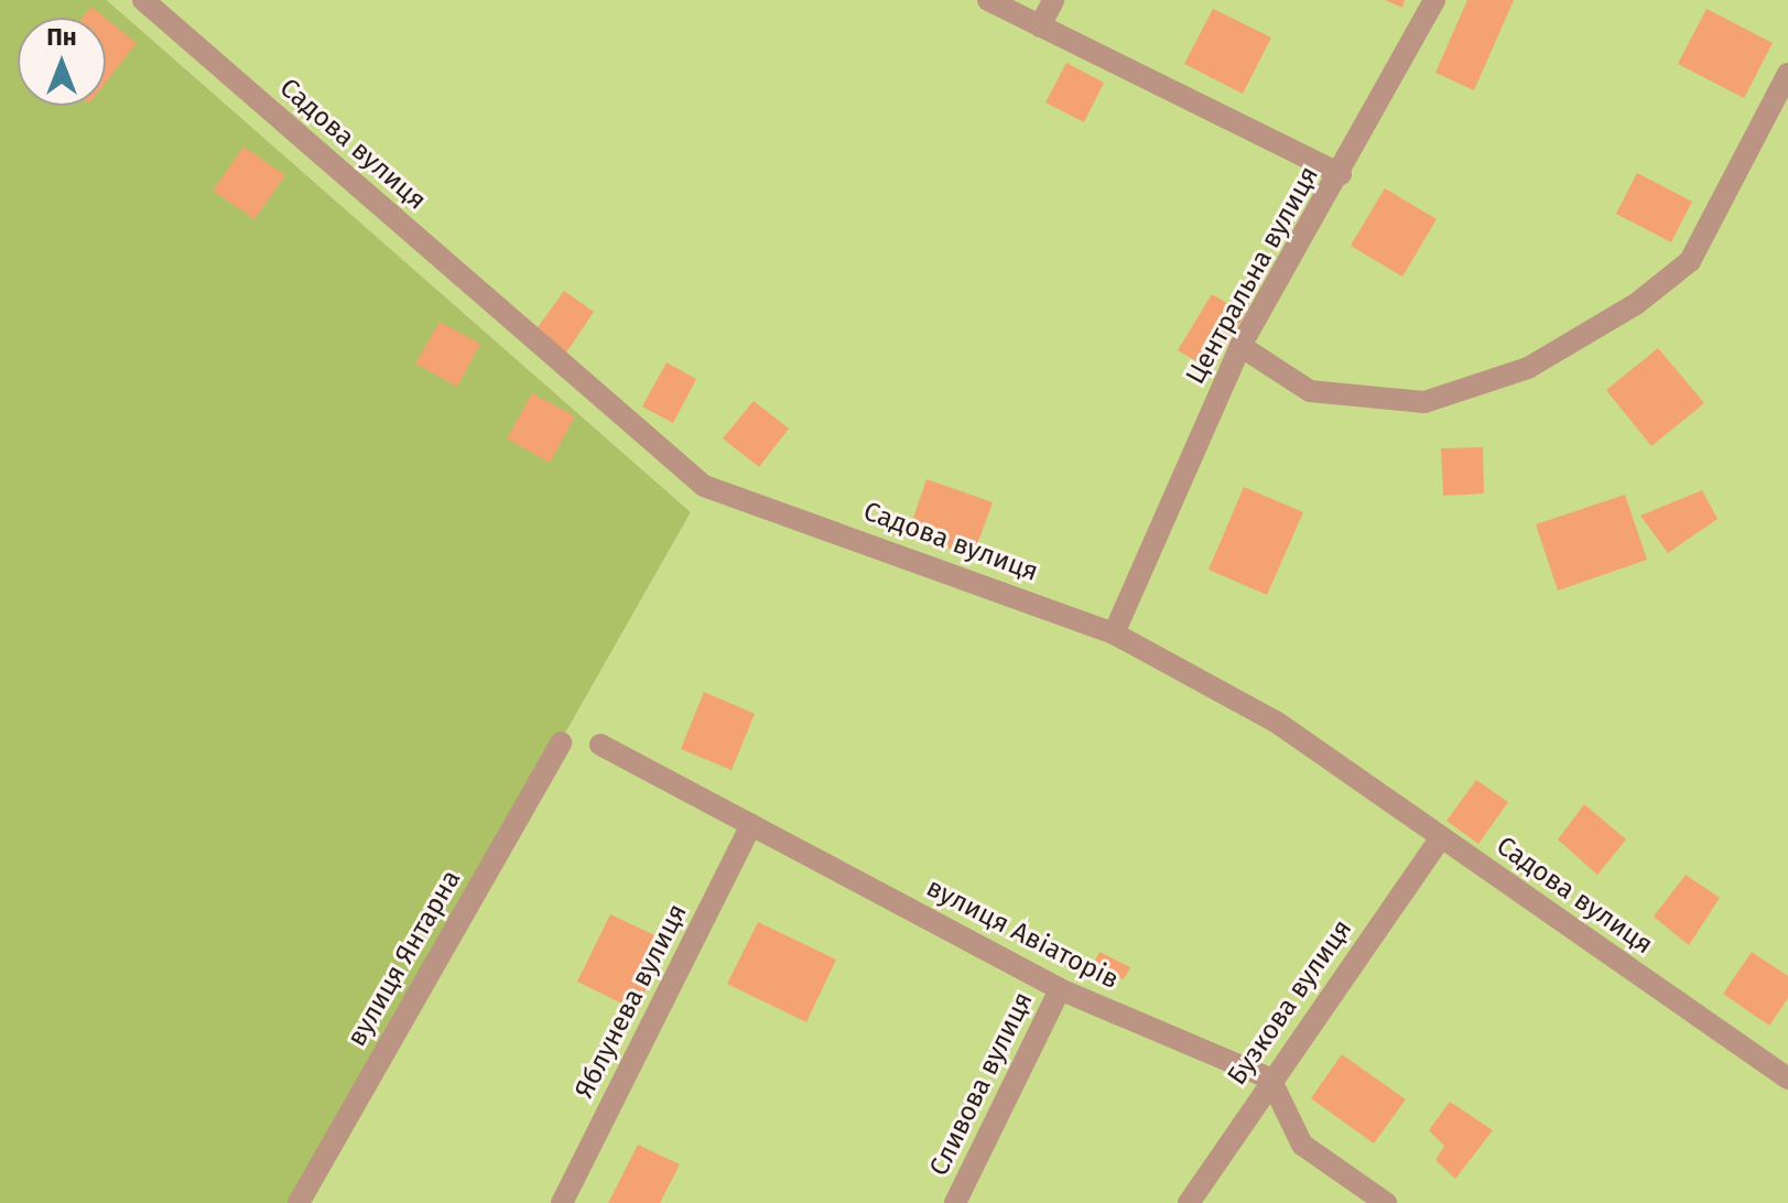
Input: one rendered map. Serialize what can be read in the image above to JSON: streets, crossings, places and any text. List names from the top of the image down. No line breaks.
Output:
{"streets":{"street":["Садова вулиця","Центральна вулиця","вулиця Авіаторів","вулиця Янтарна","Яблунева вулиця","Бузкова вулиця","Сливова вулиця"]},"crossings":[["Садова вулиця","Центральна вулиця"],["Садова вулиця","Бузкова вулиця"],["вулиця Авіаторів","Яблунева вулиця"],["вулиця Авіаторів","Бузкова вулиця"],["вулиця Авіаторів","Сливова вулиця"]],"north":"top"}
